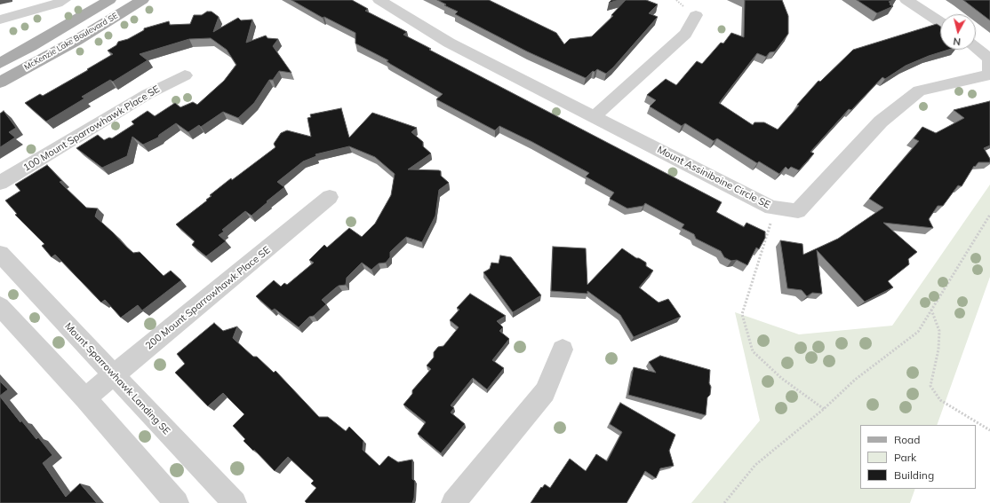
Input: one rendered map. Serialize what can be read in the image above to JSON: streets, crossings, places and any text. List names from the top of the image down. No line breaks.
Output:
{"streets":{"main road":["McKenzie Lake Boulevard SE"],"street":["100 Mount Sparrowhawk Place SE","Mount Assiniboine Circle SE","200 Mount Sparrowhawk Place SE","Mount Sparrowhawk Landing SE"]},"crossings":[["200 Mount Sparrowhawk Place SE","Mount Sparrowhawk Landing SE"]],"legend":["Road","Park","Building"],"north":"bottom"}
